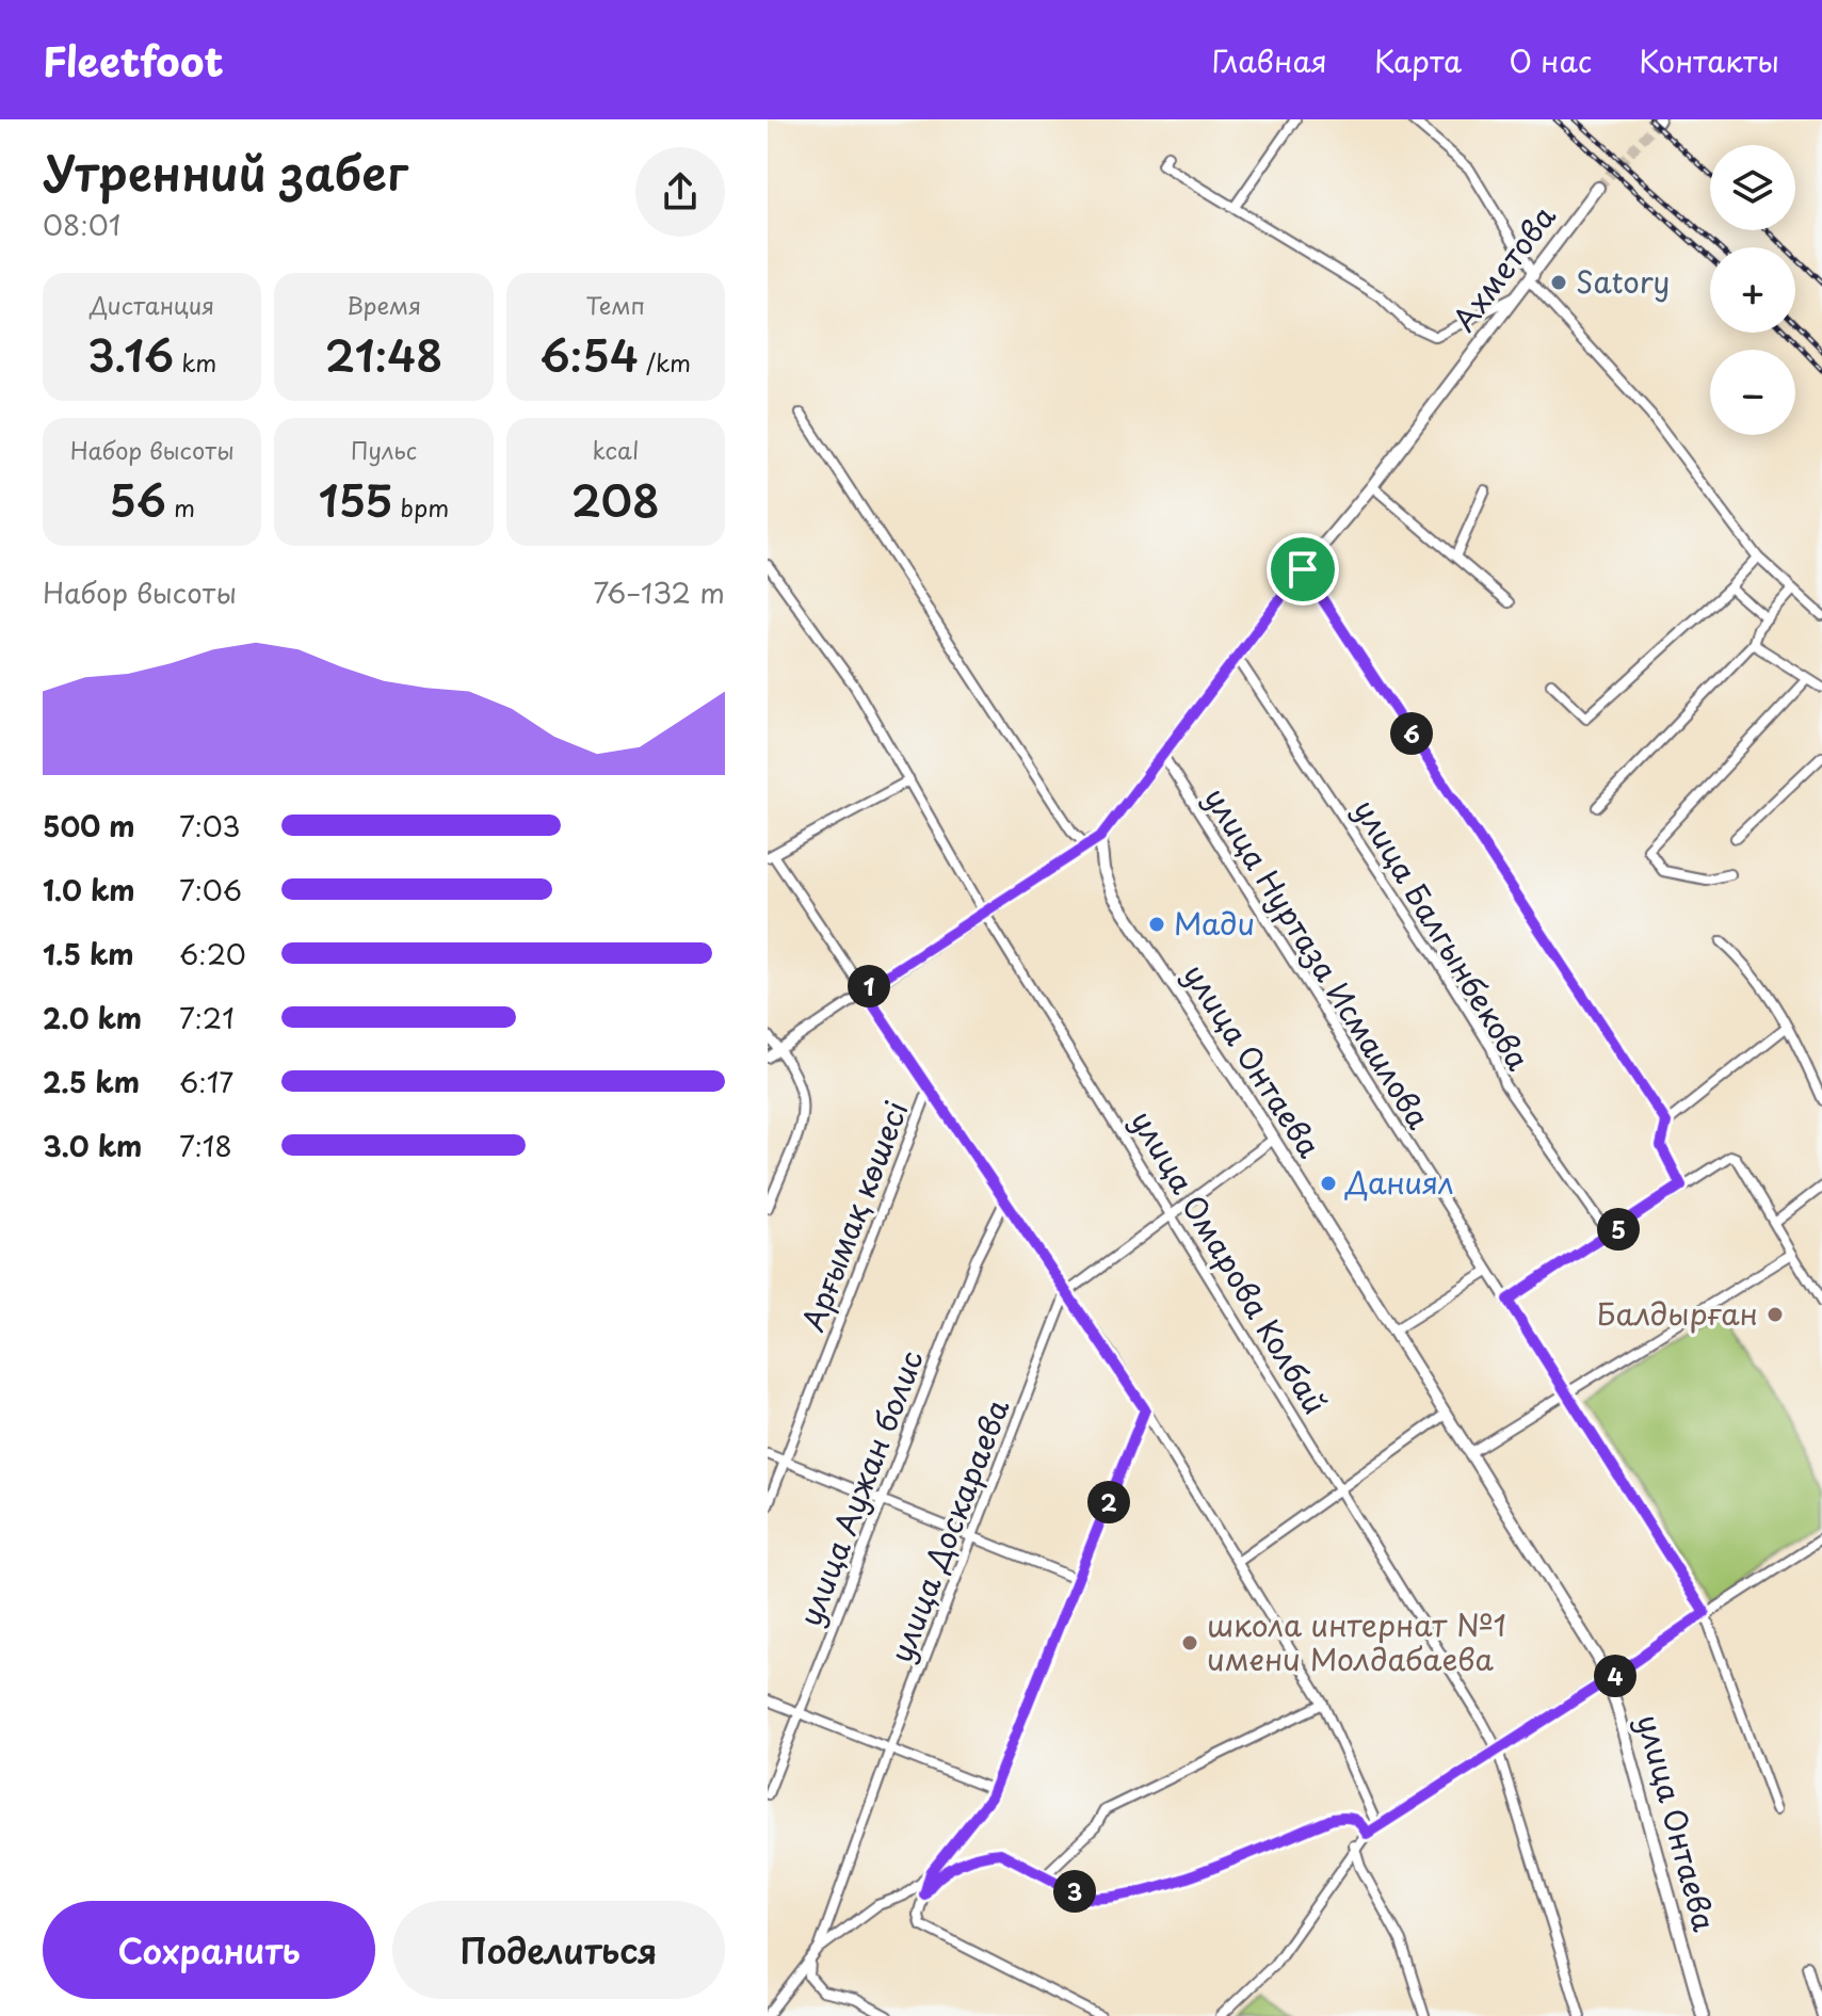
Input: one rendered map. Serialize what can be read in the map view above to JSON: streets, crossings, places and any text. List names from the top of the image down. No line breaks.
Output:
{"streets":{"main road":["Ахметова","улица Онтаева"],"street":["улица Балгынбекова","улица Нуртаза Исмаилова","Арғымақ көшесі","улица Омарова Колбай","улица Аужан болис","улица Доскараева"]},"crossings":[["Ахметова","улица Балгынбекова"],["Ахметова","улица Нуртаза Исмаилова"],["Ахметова","улица Онтаева"]],"places":["Satory","Мади","Даниял","Балдырған","школа интернат №1 имени Молдабаева"],"page":{"header":"Fleetfoot","nav":["Главная","Карта","О нас","Контакты"],"heading":["Утренний забег","08:01"],"map_buttons":["+","−"],"stats":[["Дистанция","3.16 km"],["Время","21:48"],["Темп","6:54 /km"],["Набор высоты","56 m"],["Пульс","155 bpm"],["kcal","208"]],"chart":["Набор высоты","76–132 m"],"pins":["6","1","5","2","4","3"],"list":[{"name":"500 m","note":"7:03"},{"name":"1.0 km","note":"7:06"},{"name":"1.5 km","note":"6:20"},{"name":"2.0 km","note":"7:21"},{"name":"2.5 km","note":"6:17"},{"name":"3.0 km","note":"7:18"}],"buttons":["Сохранить","Поделиться"]}}
